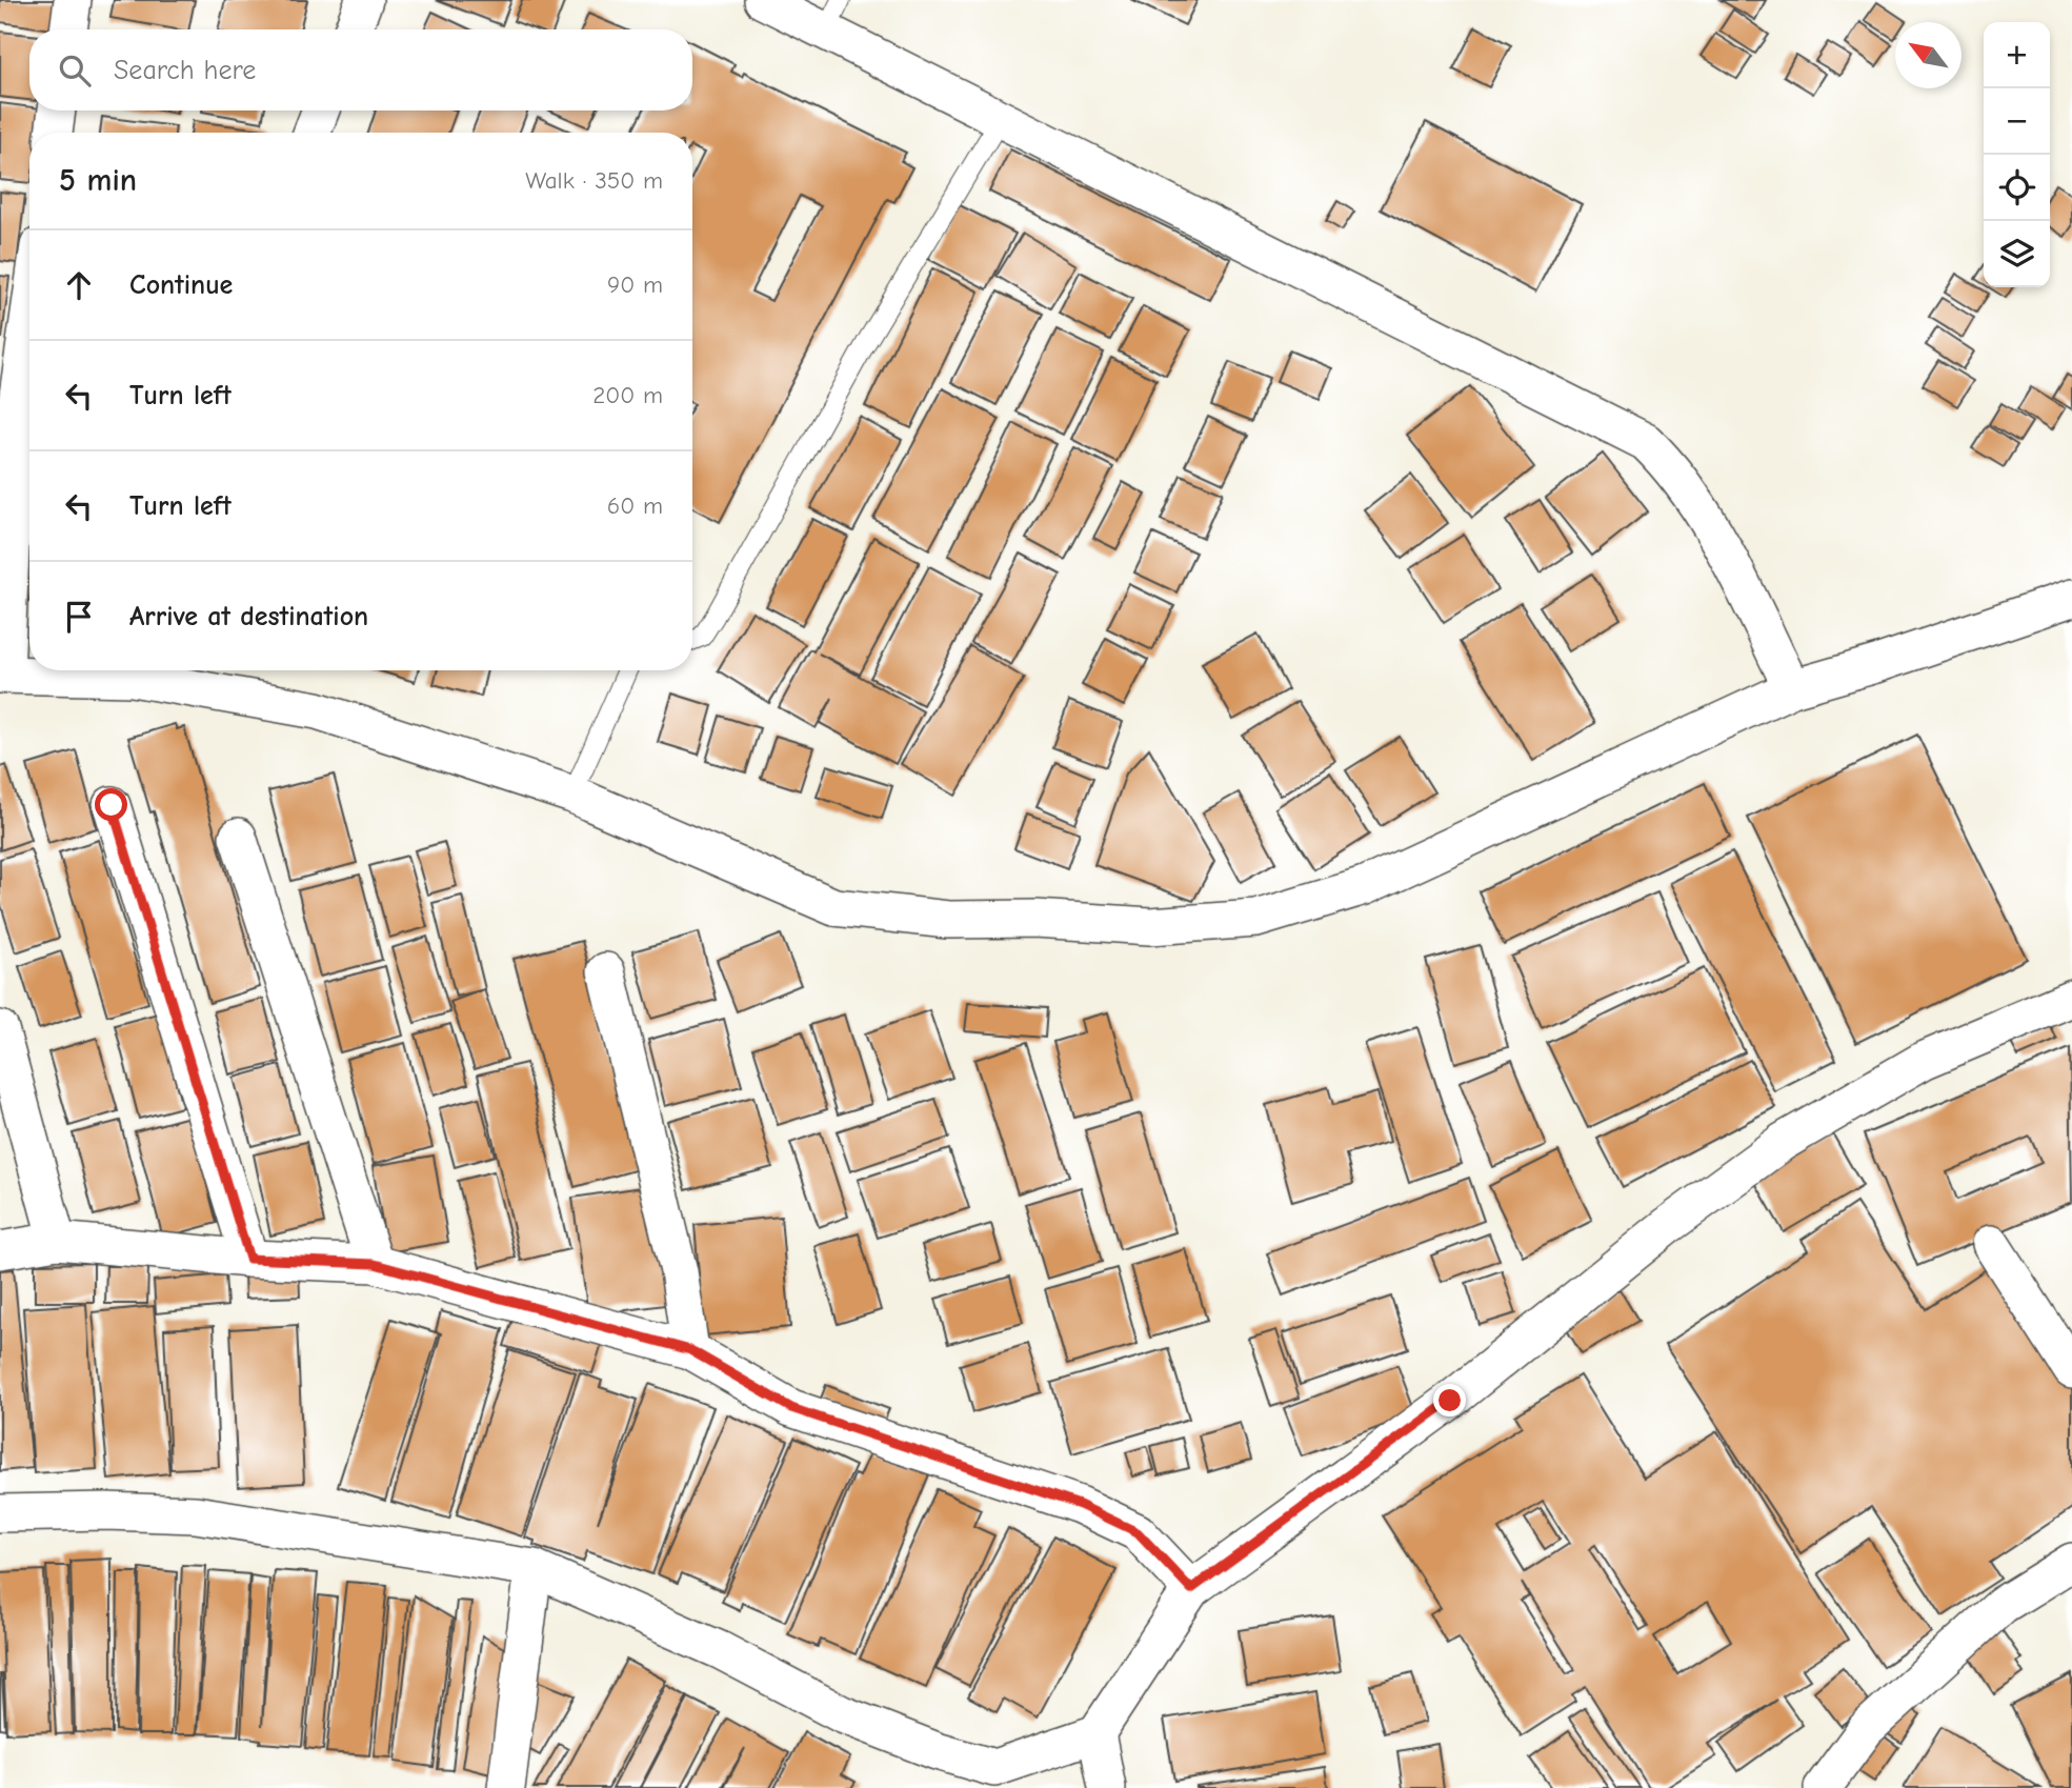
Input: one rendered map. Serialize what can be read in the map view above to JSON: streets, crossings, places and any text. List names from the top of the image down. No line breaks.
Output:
{"north":"top left","page":{"map_buttons":["+","−"],"search":"Search here","heading":["5 min","Walk · 350 m"],"list":[["Continue","90 m"],["Turn left","200 m"],["Turn left","60 m"],"Arrive at destination"]}}
